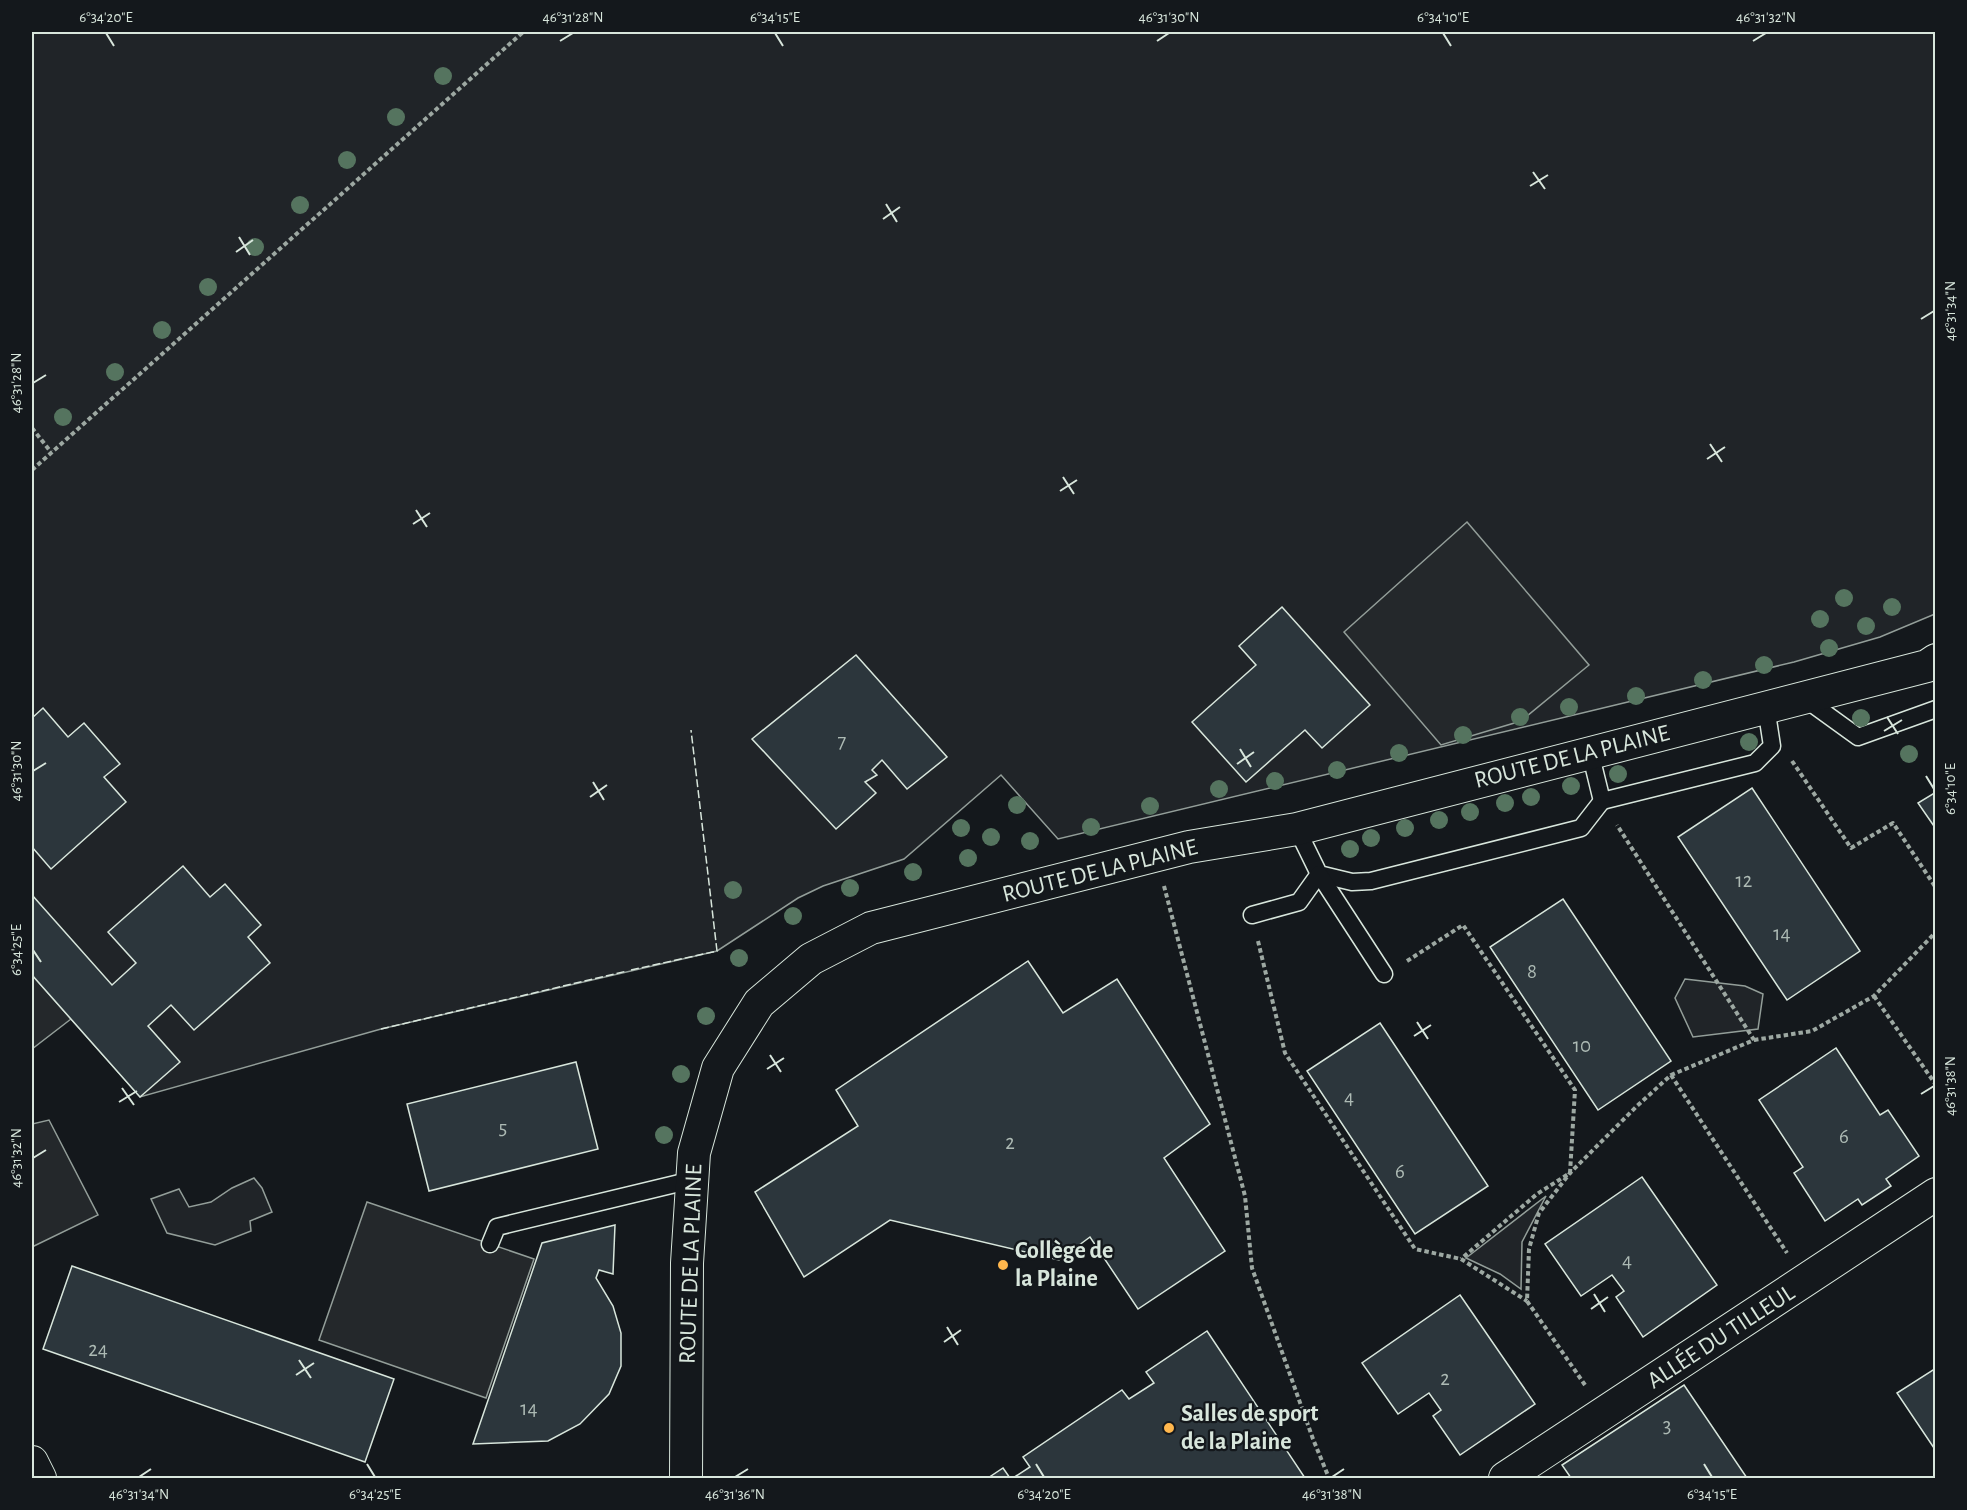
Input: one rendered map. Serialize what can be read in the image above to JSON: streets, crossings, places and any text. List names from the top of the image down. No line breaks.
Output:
{"streets":{"street":["ROUTE DE LA PLAINE","ALLÉE DU TILLEUL"]},"places":["Collège de la Plaine","Salles de sport de la Plaine"],"house_numbers":["7","12","14","8","10","4","5","6","2","6","4","24","2","14","3"],"coordinates":["6°34'20\"E","46°31'28\"N","6°34'15\"E","46°31'30\"N","6°34'10\"E","46°31'32\"N","46°31'34\"N","6°34'25\"E","46°31'38\"N","46°31'36\"N"]}
